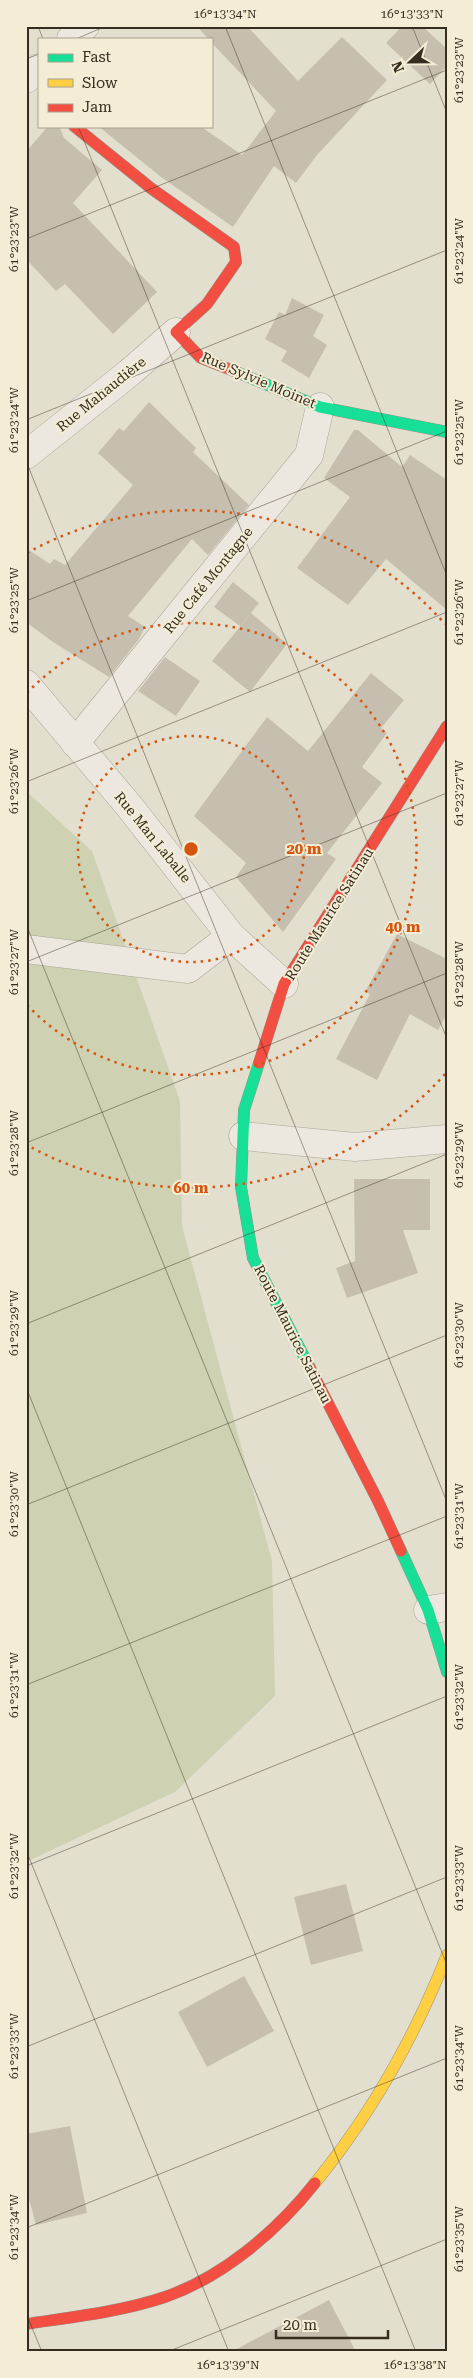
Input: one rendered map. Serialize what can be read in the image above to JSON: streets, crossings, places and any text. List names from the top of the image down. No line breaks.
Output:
{"streets":{"main road":["Rue Sylvie Moinet","Route Maurice Satinau"],"street":["Rue Mahaudière","Rue Café Montagne","Rue Man Laballe"]},"crossings":[["Rue Sylvie Moinet","Rue Mahaudière"],["Rue Sylvie Moinet","Rue Café Montagne"],["Rue Café Montagne","Rue Man Laballe"],["Rue Man Laballe","Route Maurice Satinau"]],"legend":["Fast","Slow","Jam"],"scale_bar":"20 m","north":"left","coordinates":["16°13'34\"N","16°13'33\"N","61°23'23\"W","61°23'24\"W","61°23'25\"W","61°23'26\"W","61°23'27\"W","61°23'28\"W","61°23'29\"W","61°23'30\"W","61°23'31\"W","61°23'32\"W","61°23'33\"W","61°23'34\"W","61°23'35\"W","16°13'39\"N","16°13'38\"N"],"rings":["20 m","40 m","60 m"]}
